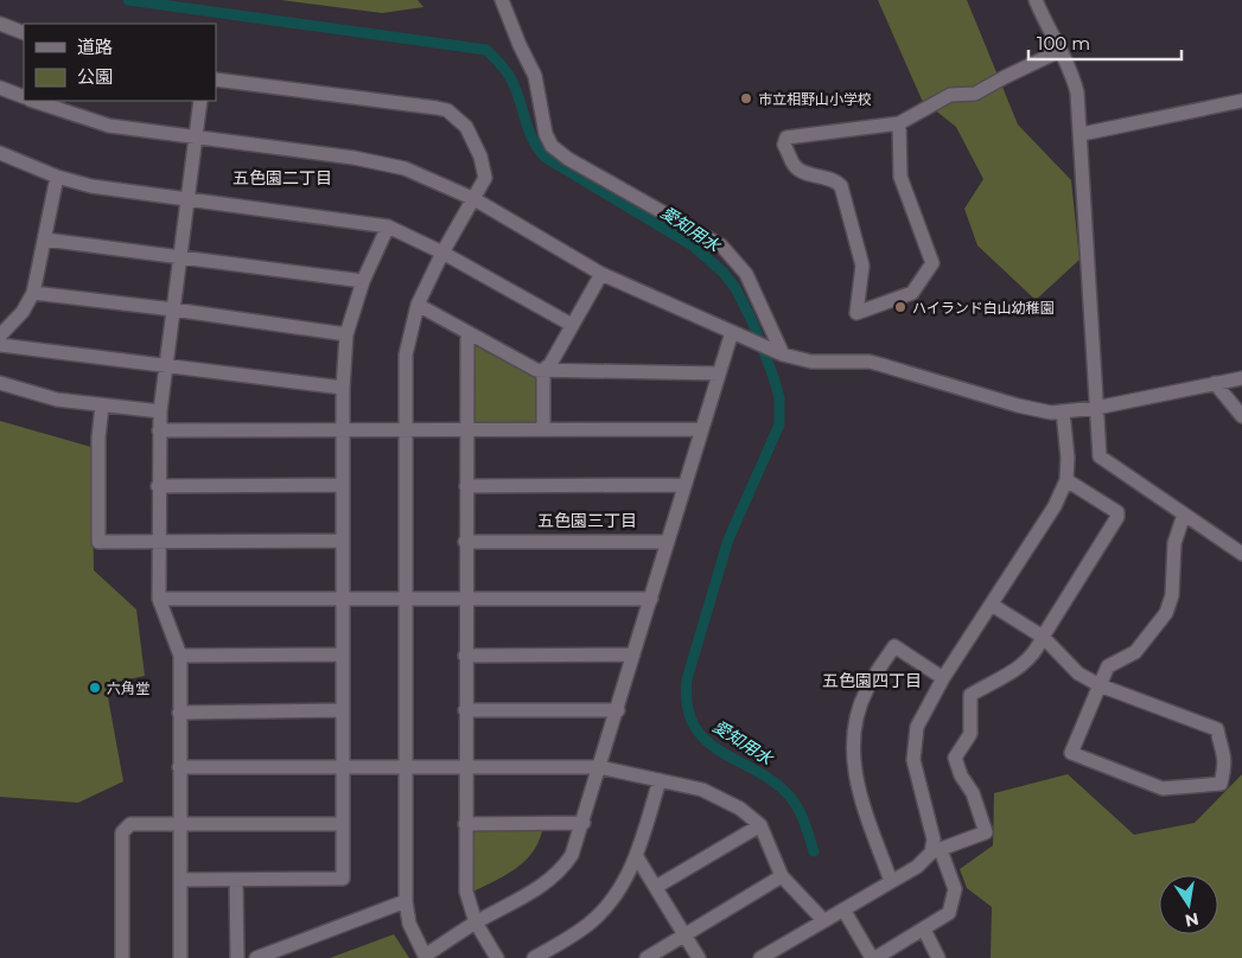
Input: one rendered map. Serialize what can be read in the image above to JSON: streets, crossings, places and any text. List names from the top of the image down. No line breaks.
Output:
{"districts":["五色園二丁目","五色園三丁目","五色園四丁目"],"water":["愛知用水"],"places":["市立相野山小学校","ハイランド白山幼稚園","六角堂"],"legend":["道路","公園"],"scale_bar":"100 m","north":"bottom"}
